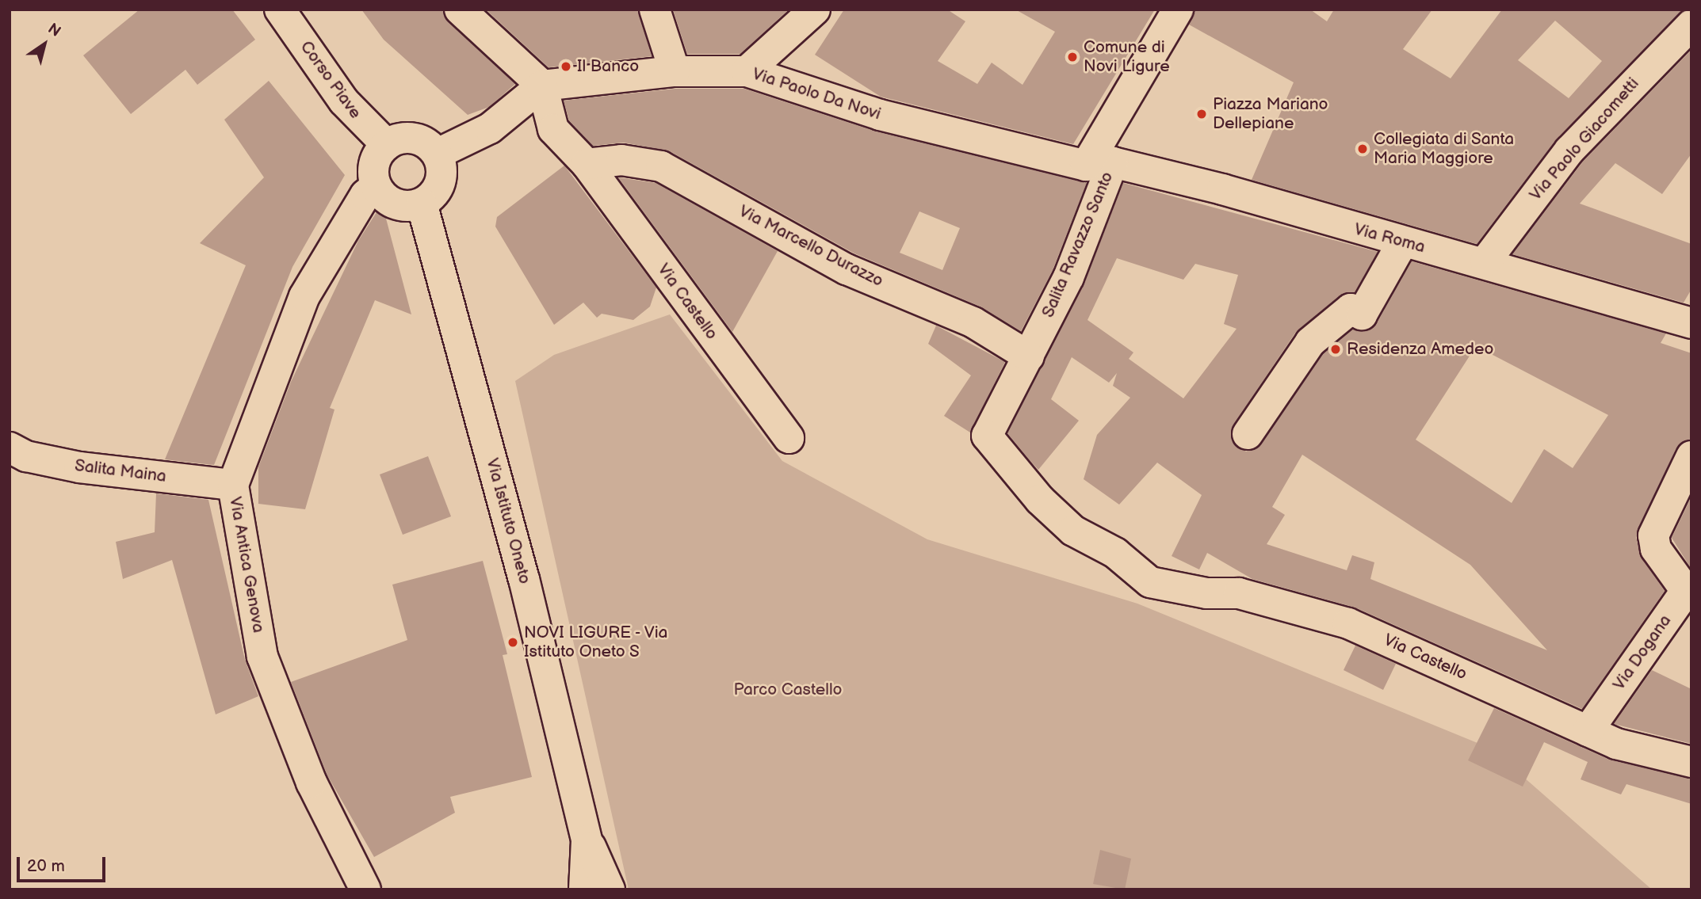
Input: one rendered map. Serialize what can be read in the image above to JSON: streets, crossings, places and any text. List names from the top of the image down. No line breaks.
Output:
{"streets":{"street":["Corso Piave","Via Paolo Da Novi","Via Paolo Giacometti","Via Roma","Salita Ravazzo Santo","Via Marcello Durazzo","Via Castello","Salita Maina","Via Istituto Oneto","Via Antica Genova","Via Dogana"]},"crossings":[["Corso Piave","Via Istituto Oneto"],["Corso Piave","Via Antica Genova"],["Via Paolo Da Novi","Via Roma"],["Via Paolo Da Novi","Salita Ravazzo Santo"],["Via Paolo Da Novi","Via Castello"],["Via Paolo Giacometti","Via Roma"],["Via Roma","Salita Ravazzo Santo"],["Salita Ravazzo Santo","Via Marcello Durazzo"],["Salita Ravazzo Santo","Via Castello"],["Via Marcello Durazzo","Via Castello"],["Via Castello","Via Dogana"],["Salita Maina","Via Antica Genova"],["Via Istituto Oneto","Via Antica Genova"]],"parks":["Parco Castello"],"places":["Comune di Novi Ligure","Il Banco","Piazza Mariano Dellepiane","Collegiata di Santa Maria Maggiore","Residenza Amedeo","NOVI LIGURE - Via Istituto Oneto S"],"scale_bar":"20 m","north":"top right"}
